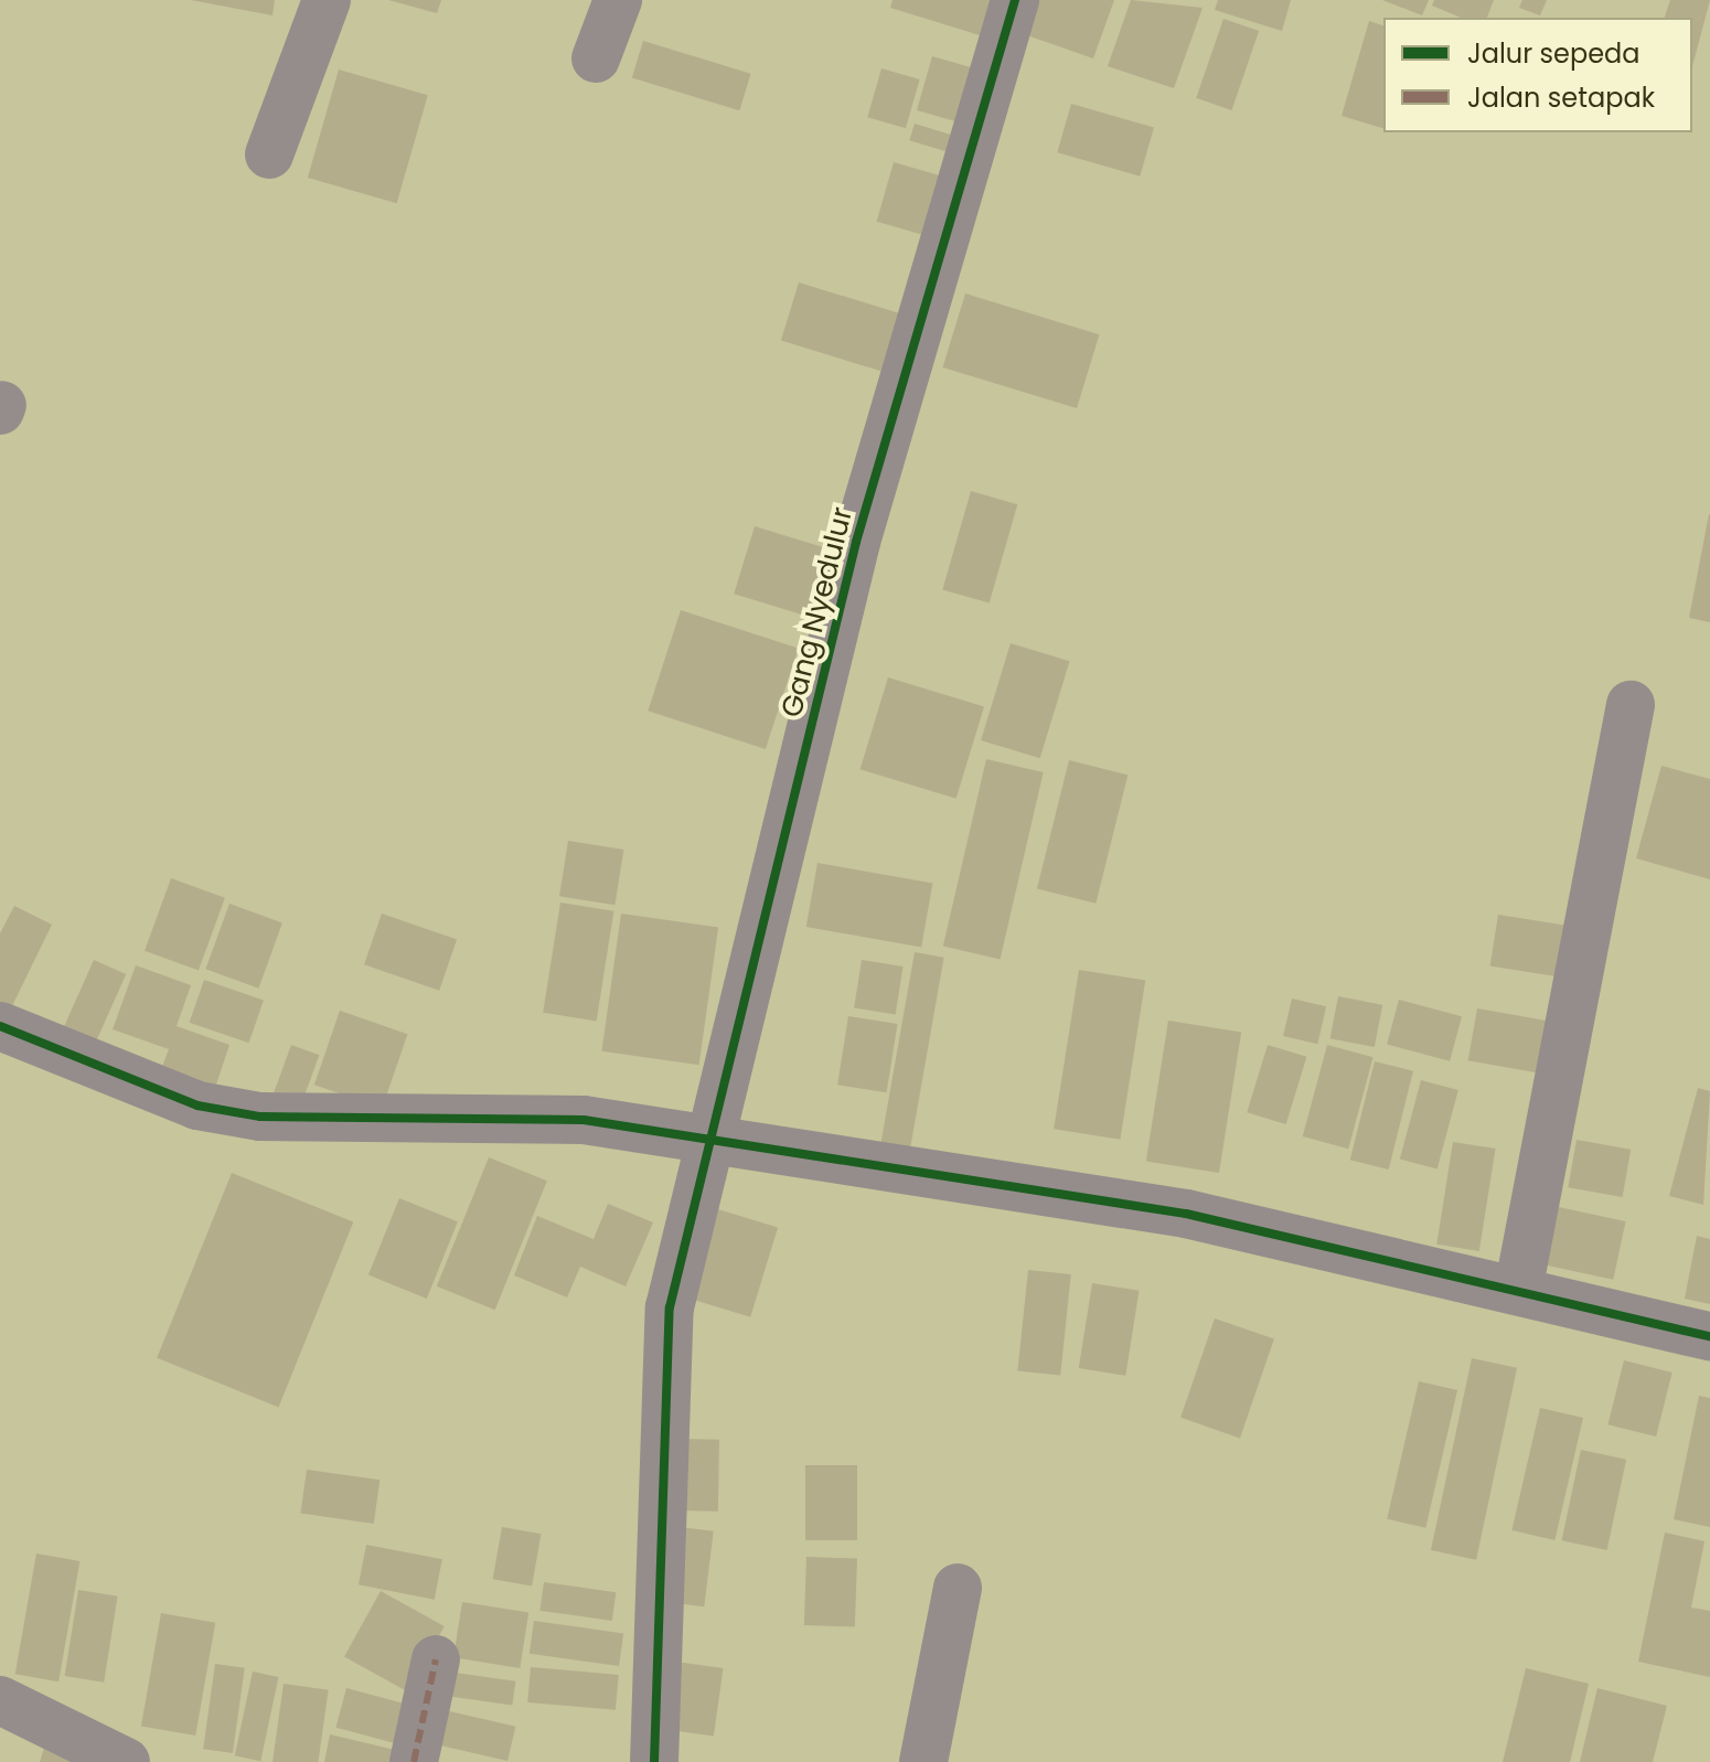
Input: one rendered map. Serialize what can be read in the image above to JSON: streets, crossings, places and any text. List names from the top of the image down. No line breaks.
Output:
{"streets":{"street":["Gang Nyedulur"]},"legend":["Jalur sepeda","Jalan setapak"]}
